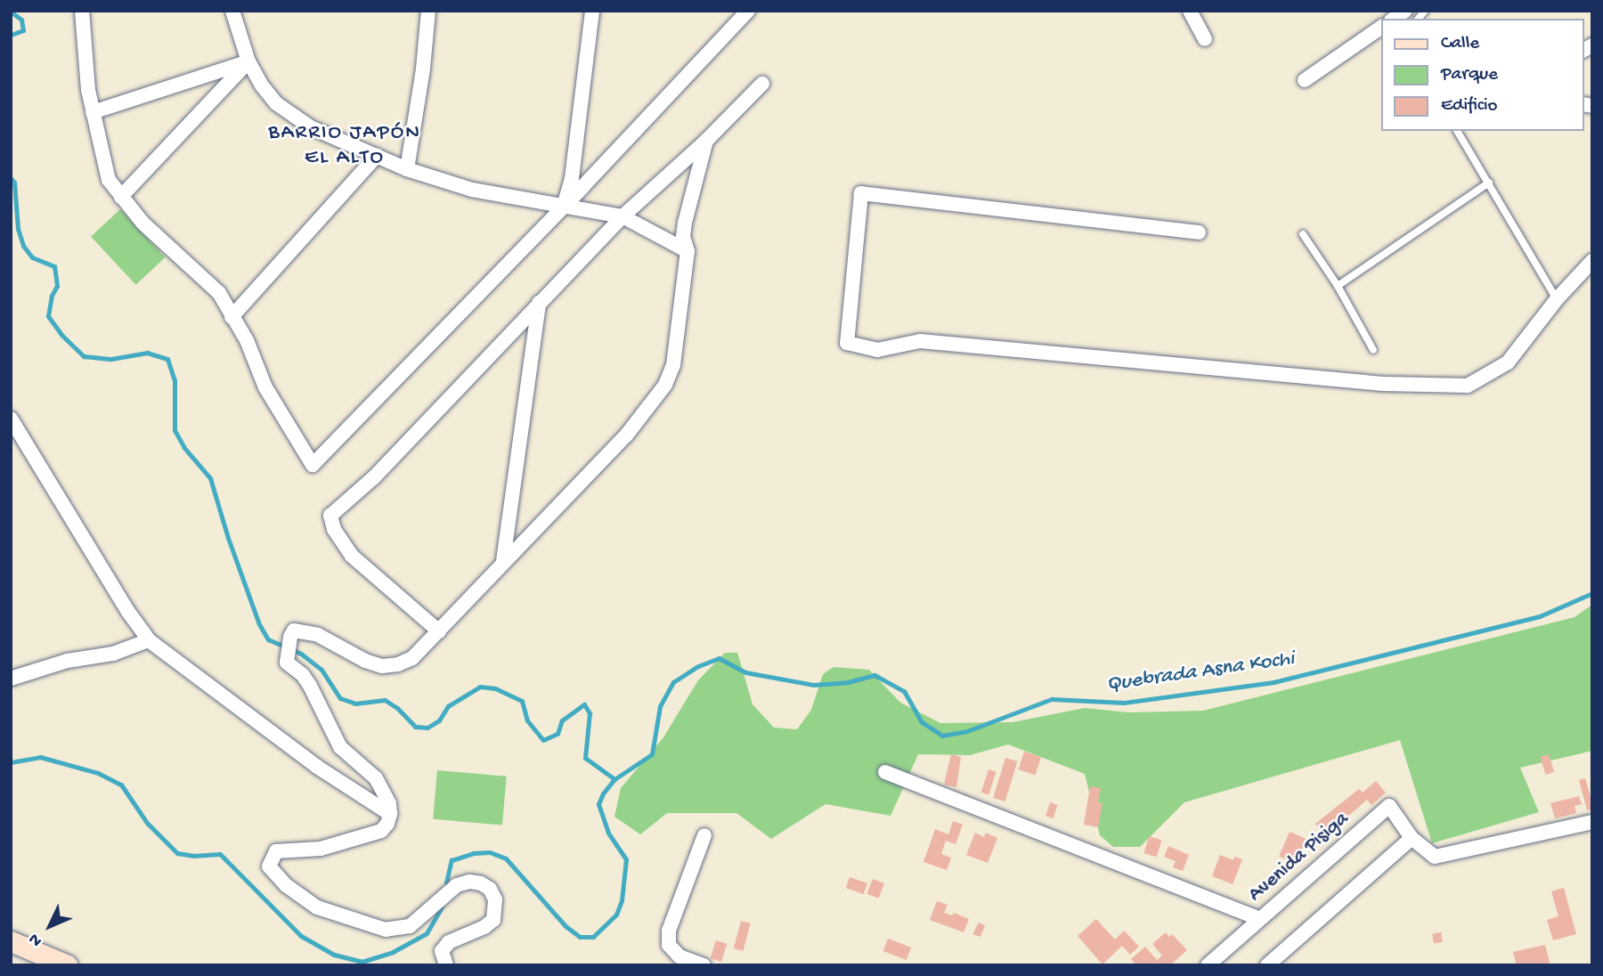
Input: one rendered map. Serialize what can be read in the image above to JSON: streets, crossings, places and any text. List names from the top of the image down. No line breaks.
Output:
{"streets":{"street":["Avenida Pisiga"]},"districts":["BARRIO JAPÓN EL ALTO"],"water":["Quebrada Asna Kochi"],"legend":["Calle","Parque","Edificio"],"north":"bottom left"}
